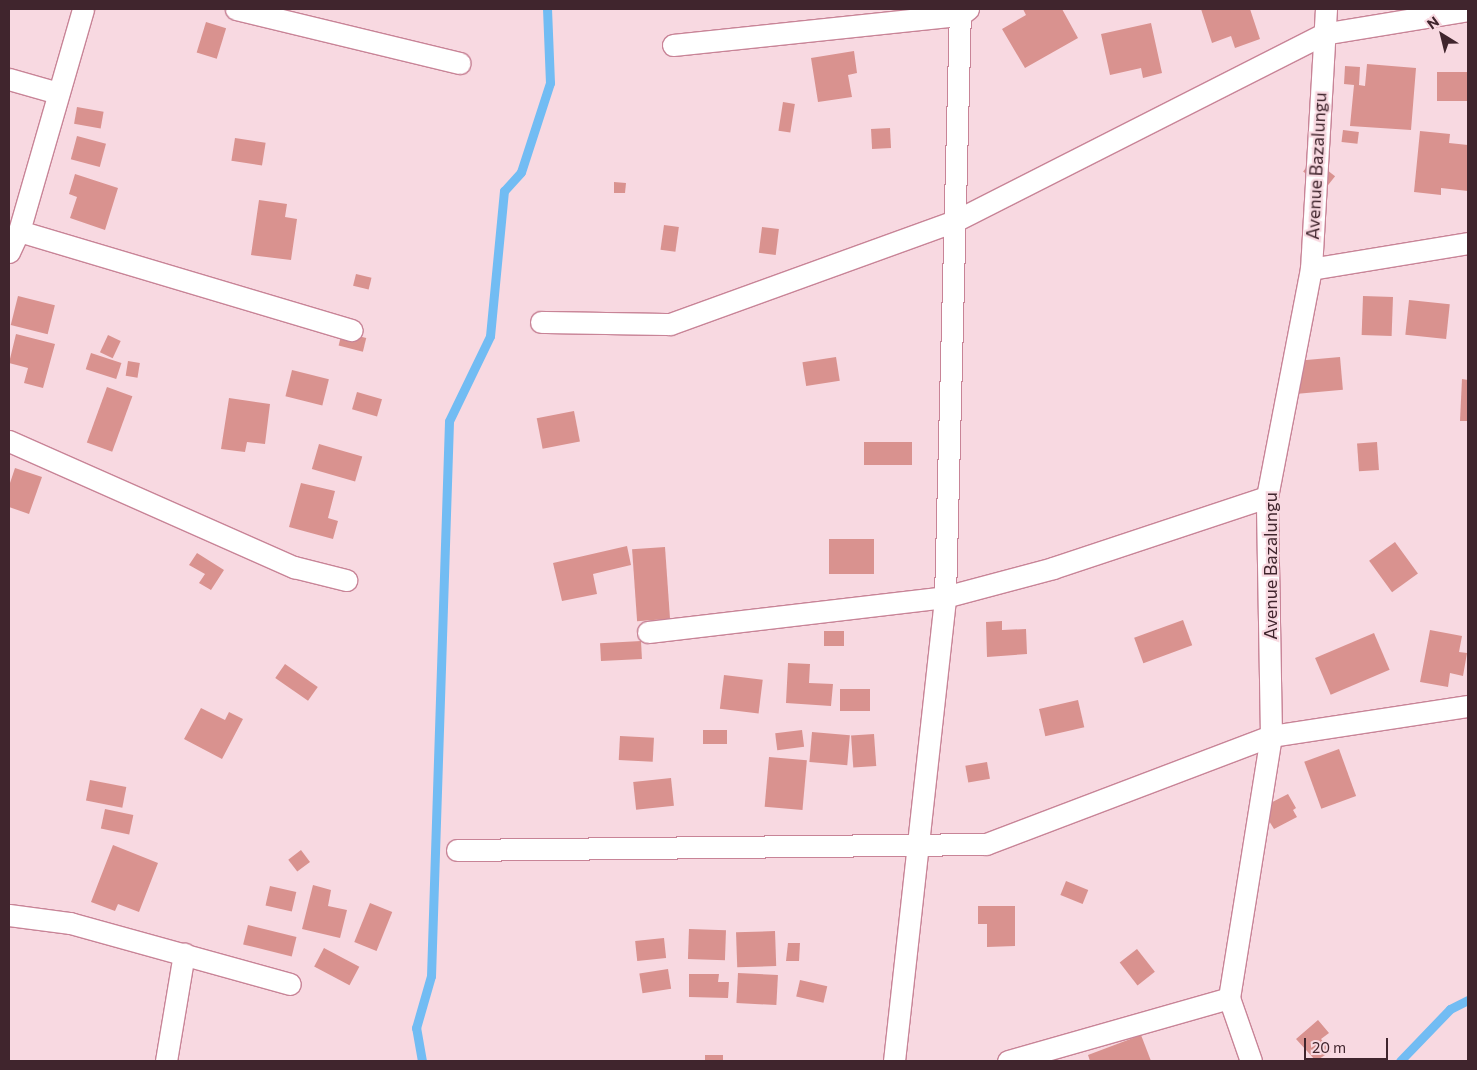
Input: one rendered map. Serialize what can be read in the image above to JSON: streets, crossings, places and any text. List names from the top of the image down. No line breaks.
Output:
{"streets":{"street":["Avenue Bazalungu"]},"scale_bar":"20 m","north":"top left"}
